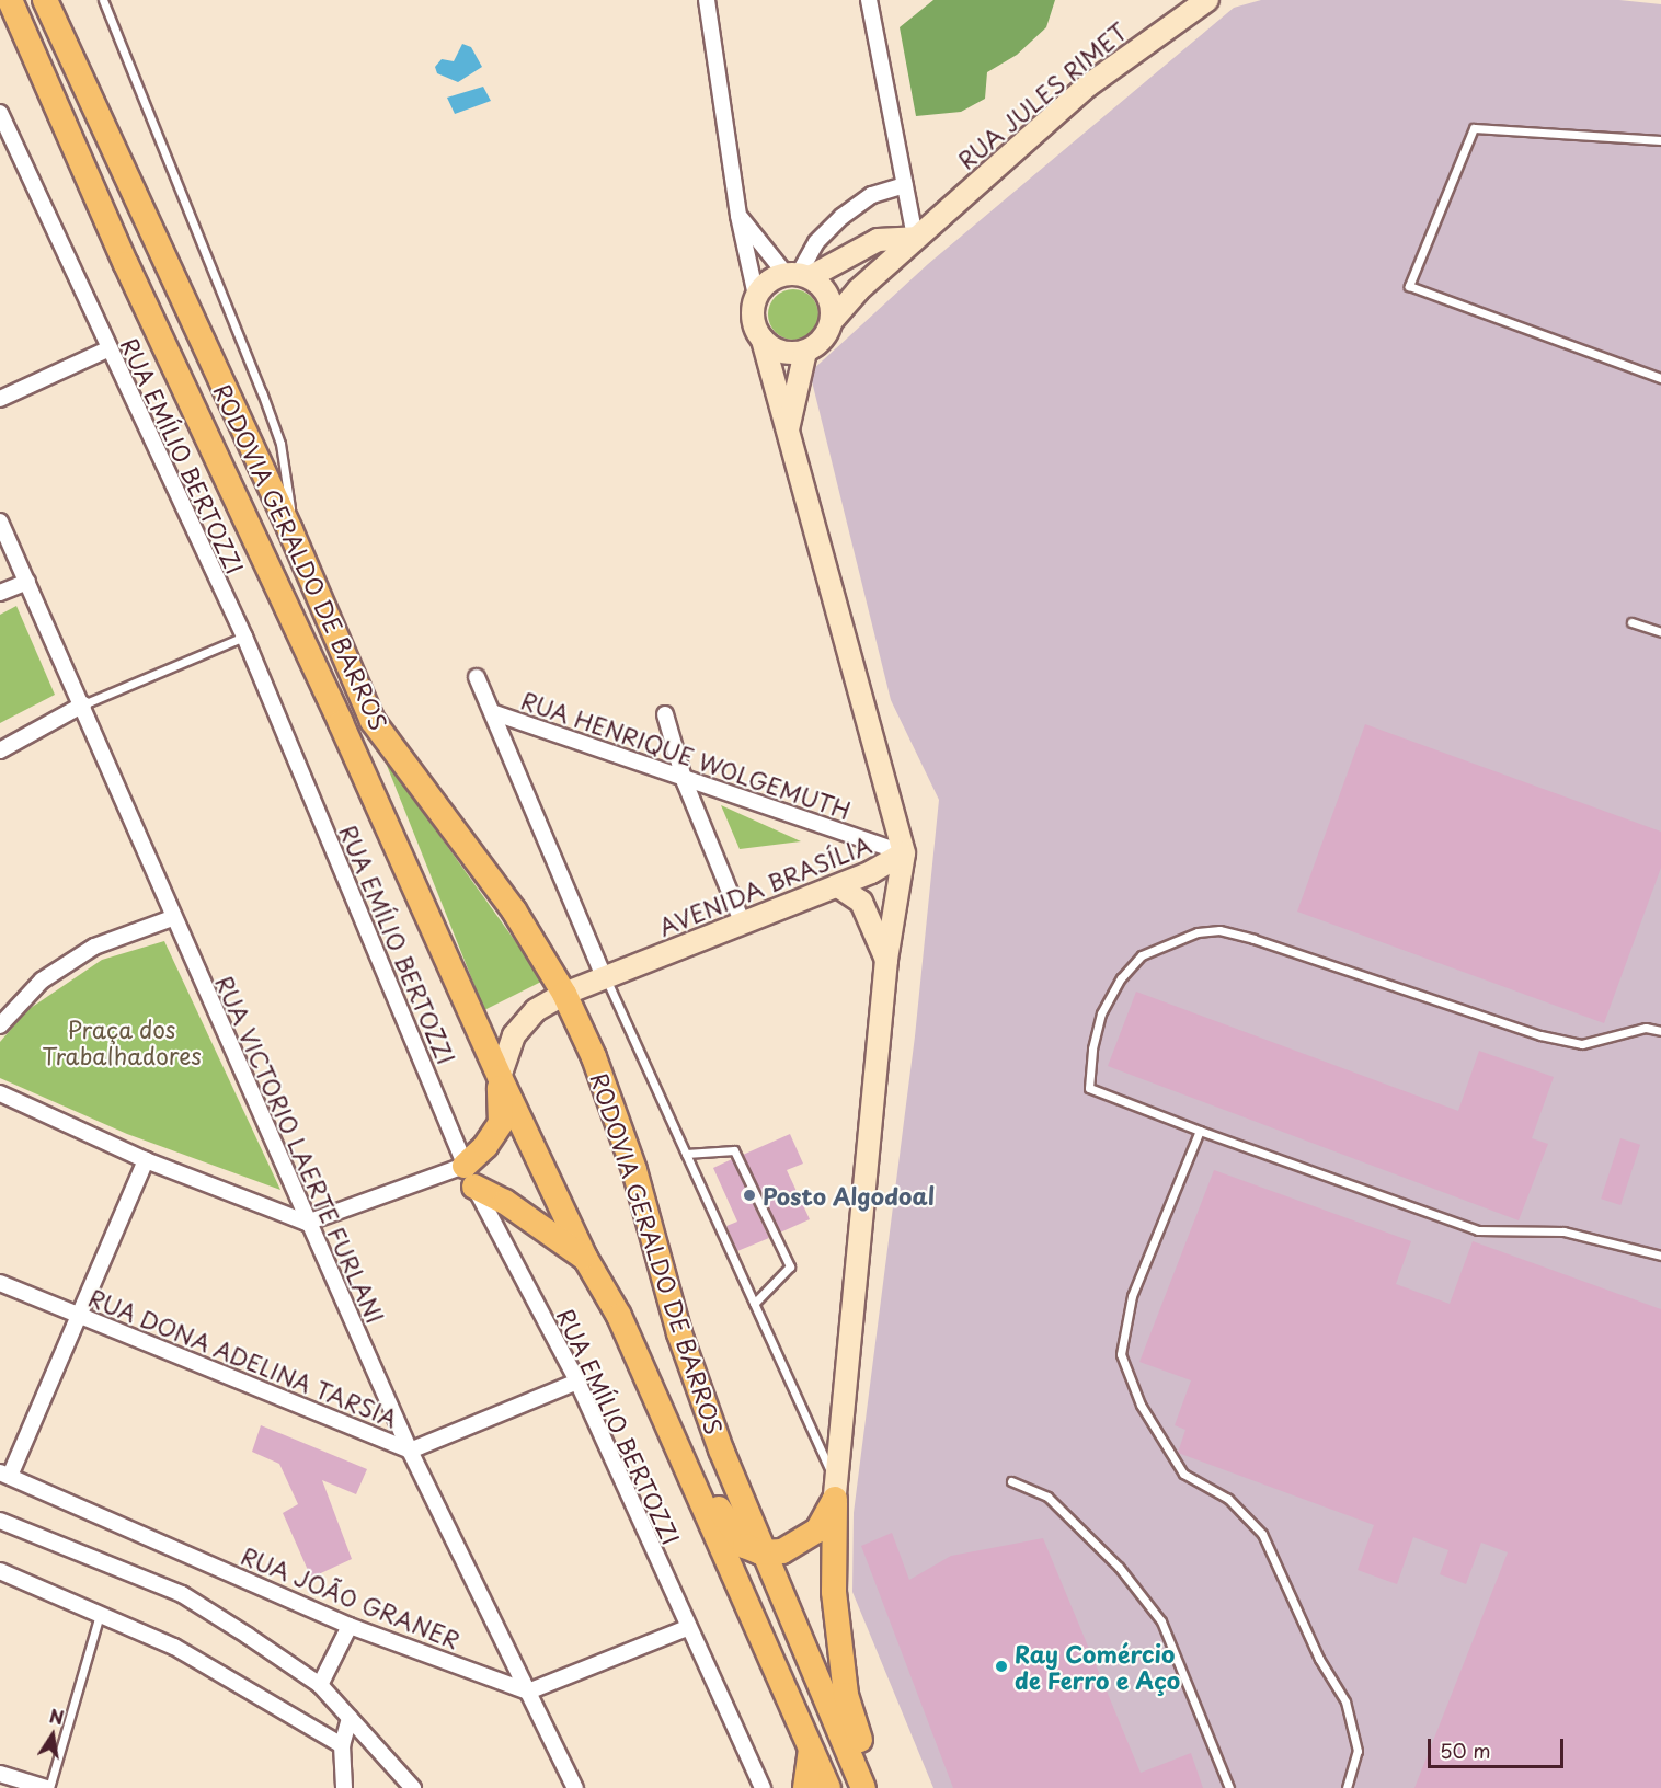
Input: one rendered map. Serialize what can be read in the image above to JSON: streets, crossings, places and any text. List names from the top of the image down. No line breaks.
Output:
{"streets":{"highway":["RODOVIA GERALDO DE BARROS"],"main road":["RUA JULES RIMET","AVENIDA BRASÍLIA"],"street":["RUA EMÍLIO BERTOZZI","RUA HENRIQUE WOLGEMUTH","RUA VICTORIO LAERTE FURLANI","RUA DONA ADELINA TARSIA","RUA JOÃO GRANER"]},"crossings":[["RUA JULES RIMET","AVENIDA BRASÍLIA"],["RUA EMÍLIO BERTOZZI","RUA DONA ADELINA TARSIA"],["RODOVIA GERALDO DE BARROS","AVENIDA BRASÍLIA"],["RUA HENRIQUE WOLGEMUTH","AVENIDA BRASÍLIA"],["RUA VICTORIO LAERTE FURLANI","RUA DONA ADELINA TARSIA"],["RUA VICTORIO LAERTE FURLANI","RUA JOÃO GRANER"]],"parks":["Praça dos Trabalhadores"],"places":["Posto Algodoal","Ray Comércio de Ferro e Aço"],"scale_bar":"50 m","north":"top"}
